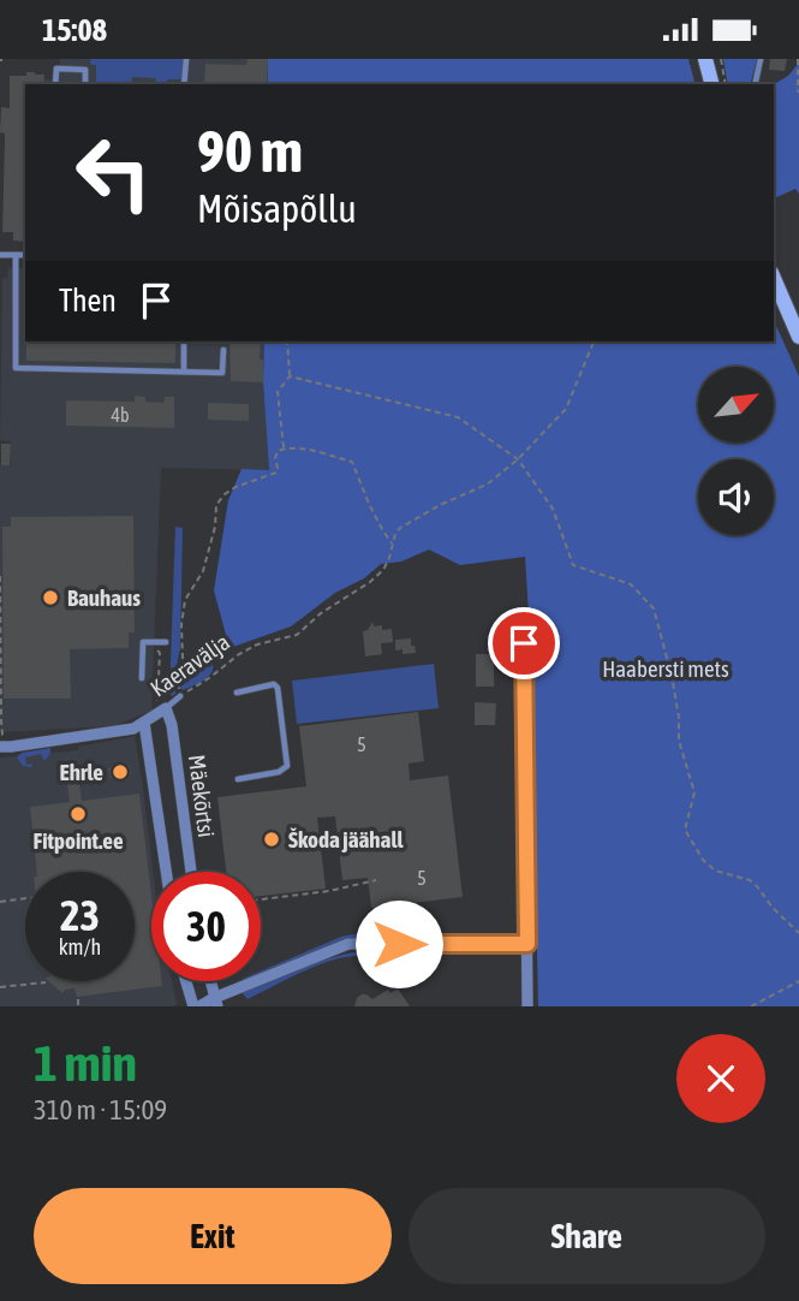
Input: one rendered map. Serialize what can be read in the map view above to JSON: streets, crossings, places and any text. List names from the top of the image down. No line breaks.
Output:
{"streets":{"street":["Kaeravälja","Mäekõrtsi"]},"crossings":[["Kaeravälja","Mäekõrtsi"]],"parks":["Haabersti mets"],"places":["Bauhaus","Ehrle","Fitpoint.ee","Škoda jäähall"],"house_numbers":["4b","5","5"],"north":"top right","page":{"status":"15:08","turn":["90 m","Mõisapõllu"],"then":"Then","speed":"23 km/h","limit":"30","heading":["1 min","310 m · 15:09"],"buttons":["Exit","Share"]}}
